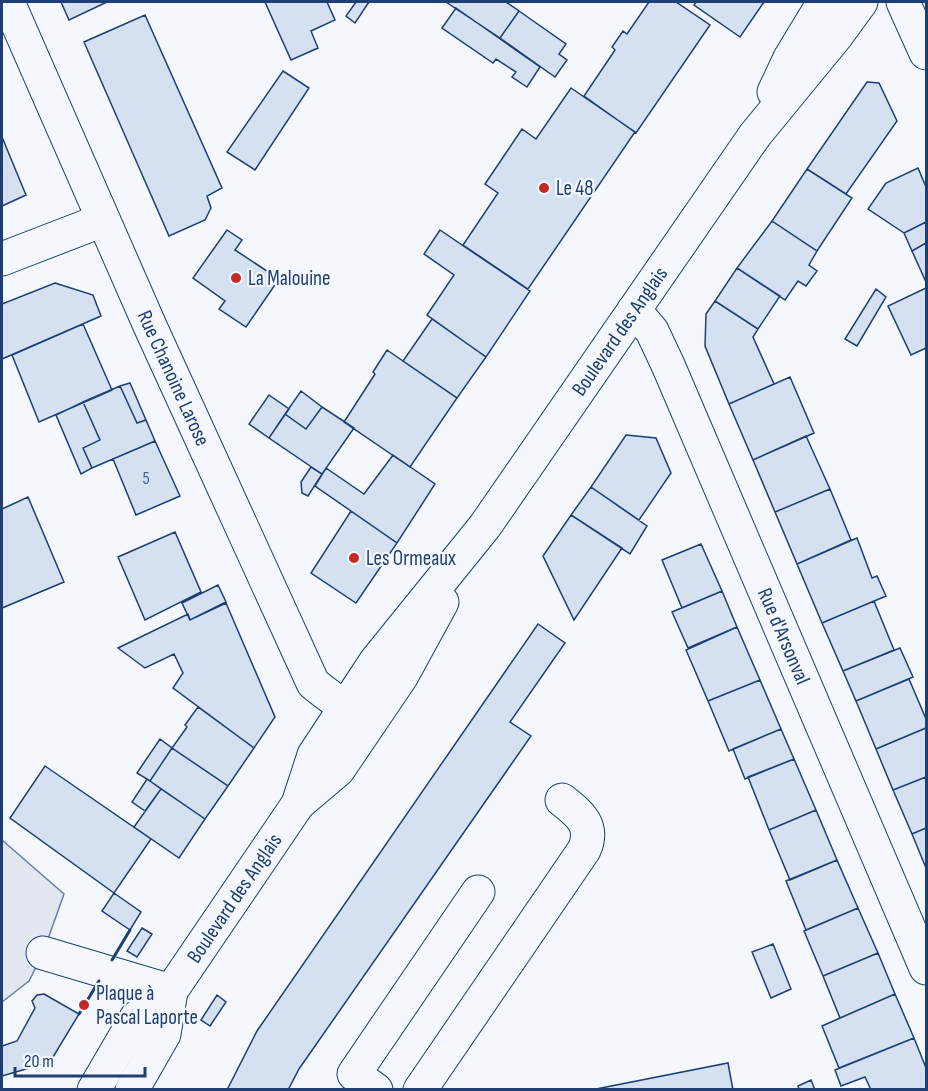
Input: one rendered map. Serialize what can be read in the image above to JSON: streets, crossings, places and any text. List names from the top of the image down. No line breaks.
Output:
{"streets":{"main road":["Boulevard des Anglais","Rue Chanoine Larose","Rue d'Arsonval"]},"crossings":[["Boulevard des Anglais","Rue Chanoine Larose"],["Boulevard des Anglais","Rue d'Arsonval"]],"places":["Le 48","La Malouine","Les Ormeaux","Plaque à Pascal Laporte"],"house_numbers":["5"],"scale_bar":"20 m"}
